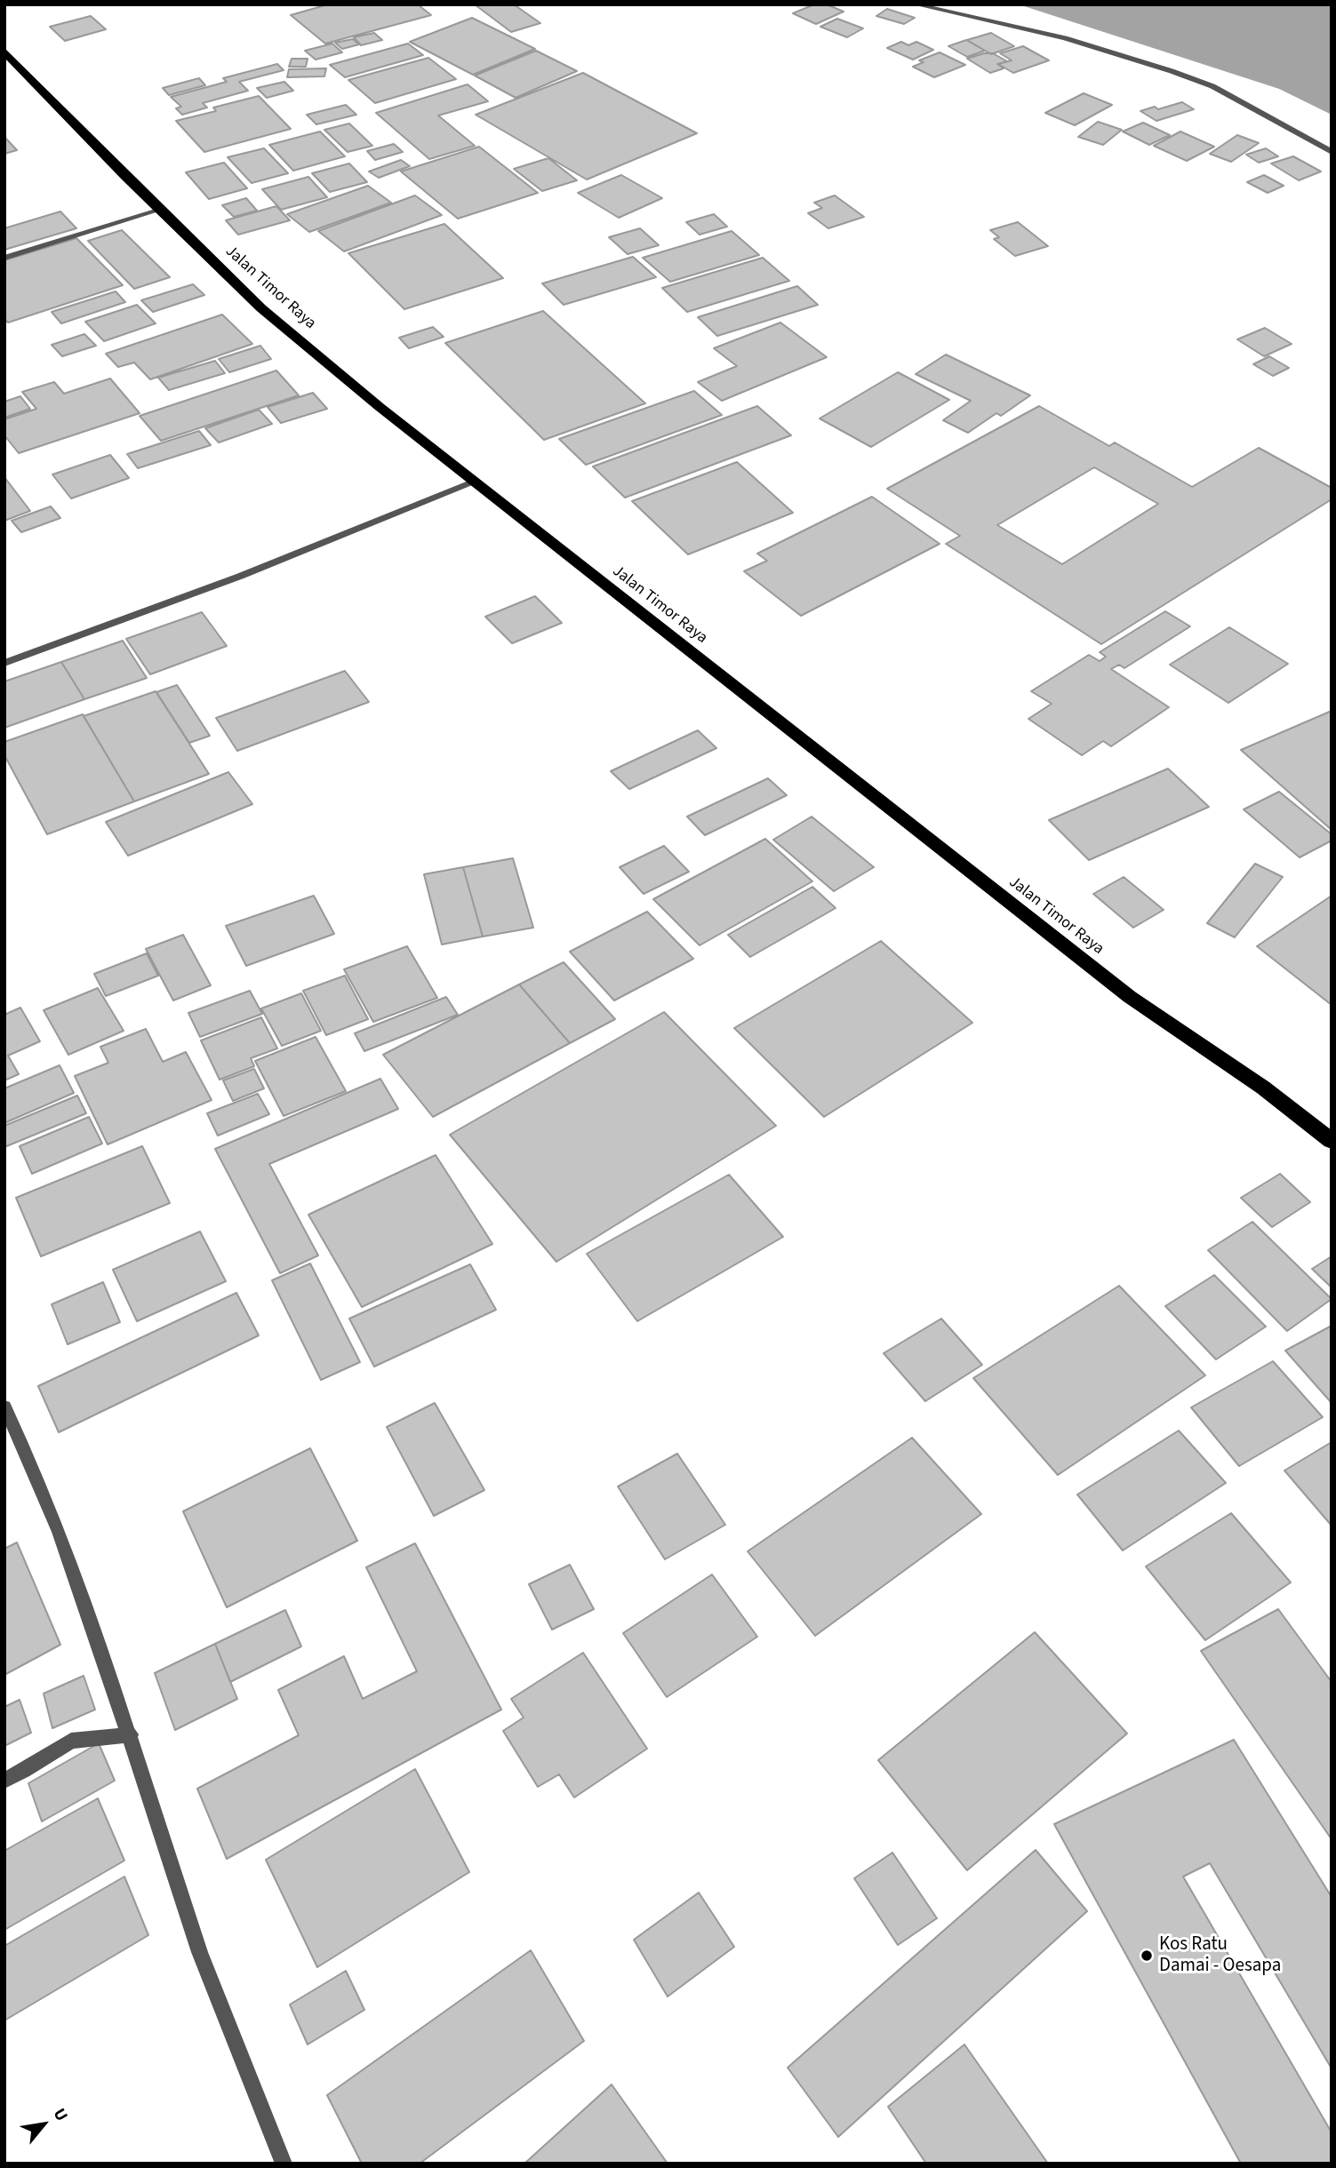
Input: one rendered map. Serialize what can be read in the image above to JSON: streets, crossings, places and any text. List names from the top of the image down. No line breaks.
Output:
{"streets":{"highway":["Jalan Timor Raya"]},"places":["Kos Ratu Damai - Oesapa"],"north":"top right"}
